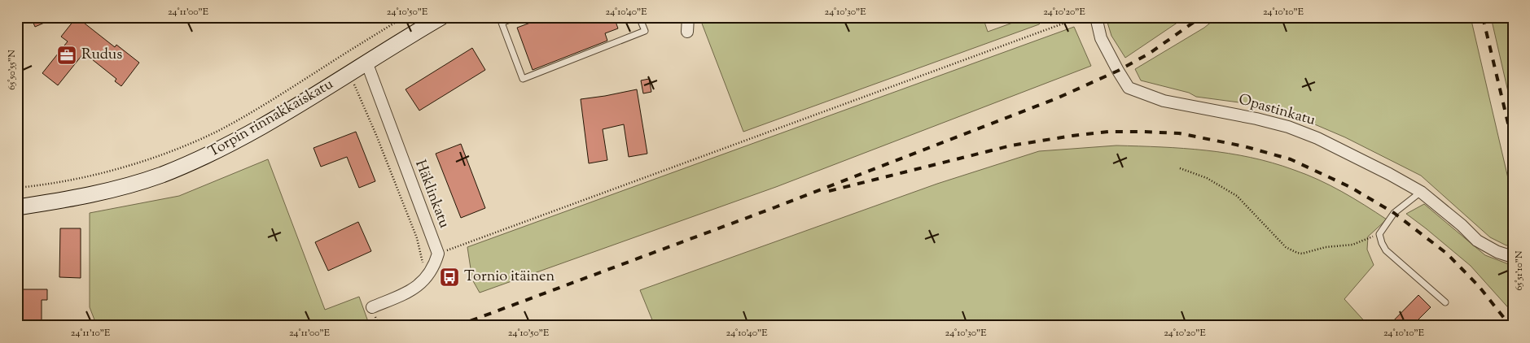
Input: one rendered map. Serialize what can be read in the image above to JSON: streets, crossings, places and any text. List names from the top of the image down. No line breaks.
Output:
{"streets":{"main road":["Torpin rinnakkaiskatu"],"street":["Opastinkatu","Häklinkatu"]},"crossings":[["Torpin rinnakkaiskatu","Häklinkatu"]],"places":{"office":["Rudus"],"bus stop":["Tornio itäinen"]},"coordinates":["24°11'00\"E","24°10'50\"E","24°10'40\"E","24°10'30\"E","24°10'20\"E","24°10'10\"E","65°50'55\"N","65°51'10\"N","24°11'10\"E"]}
